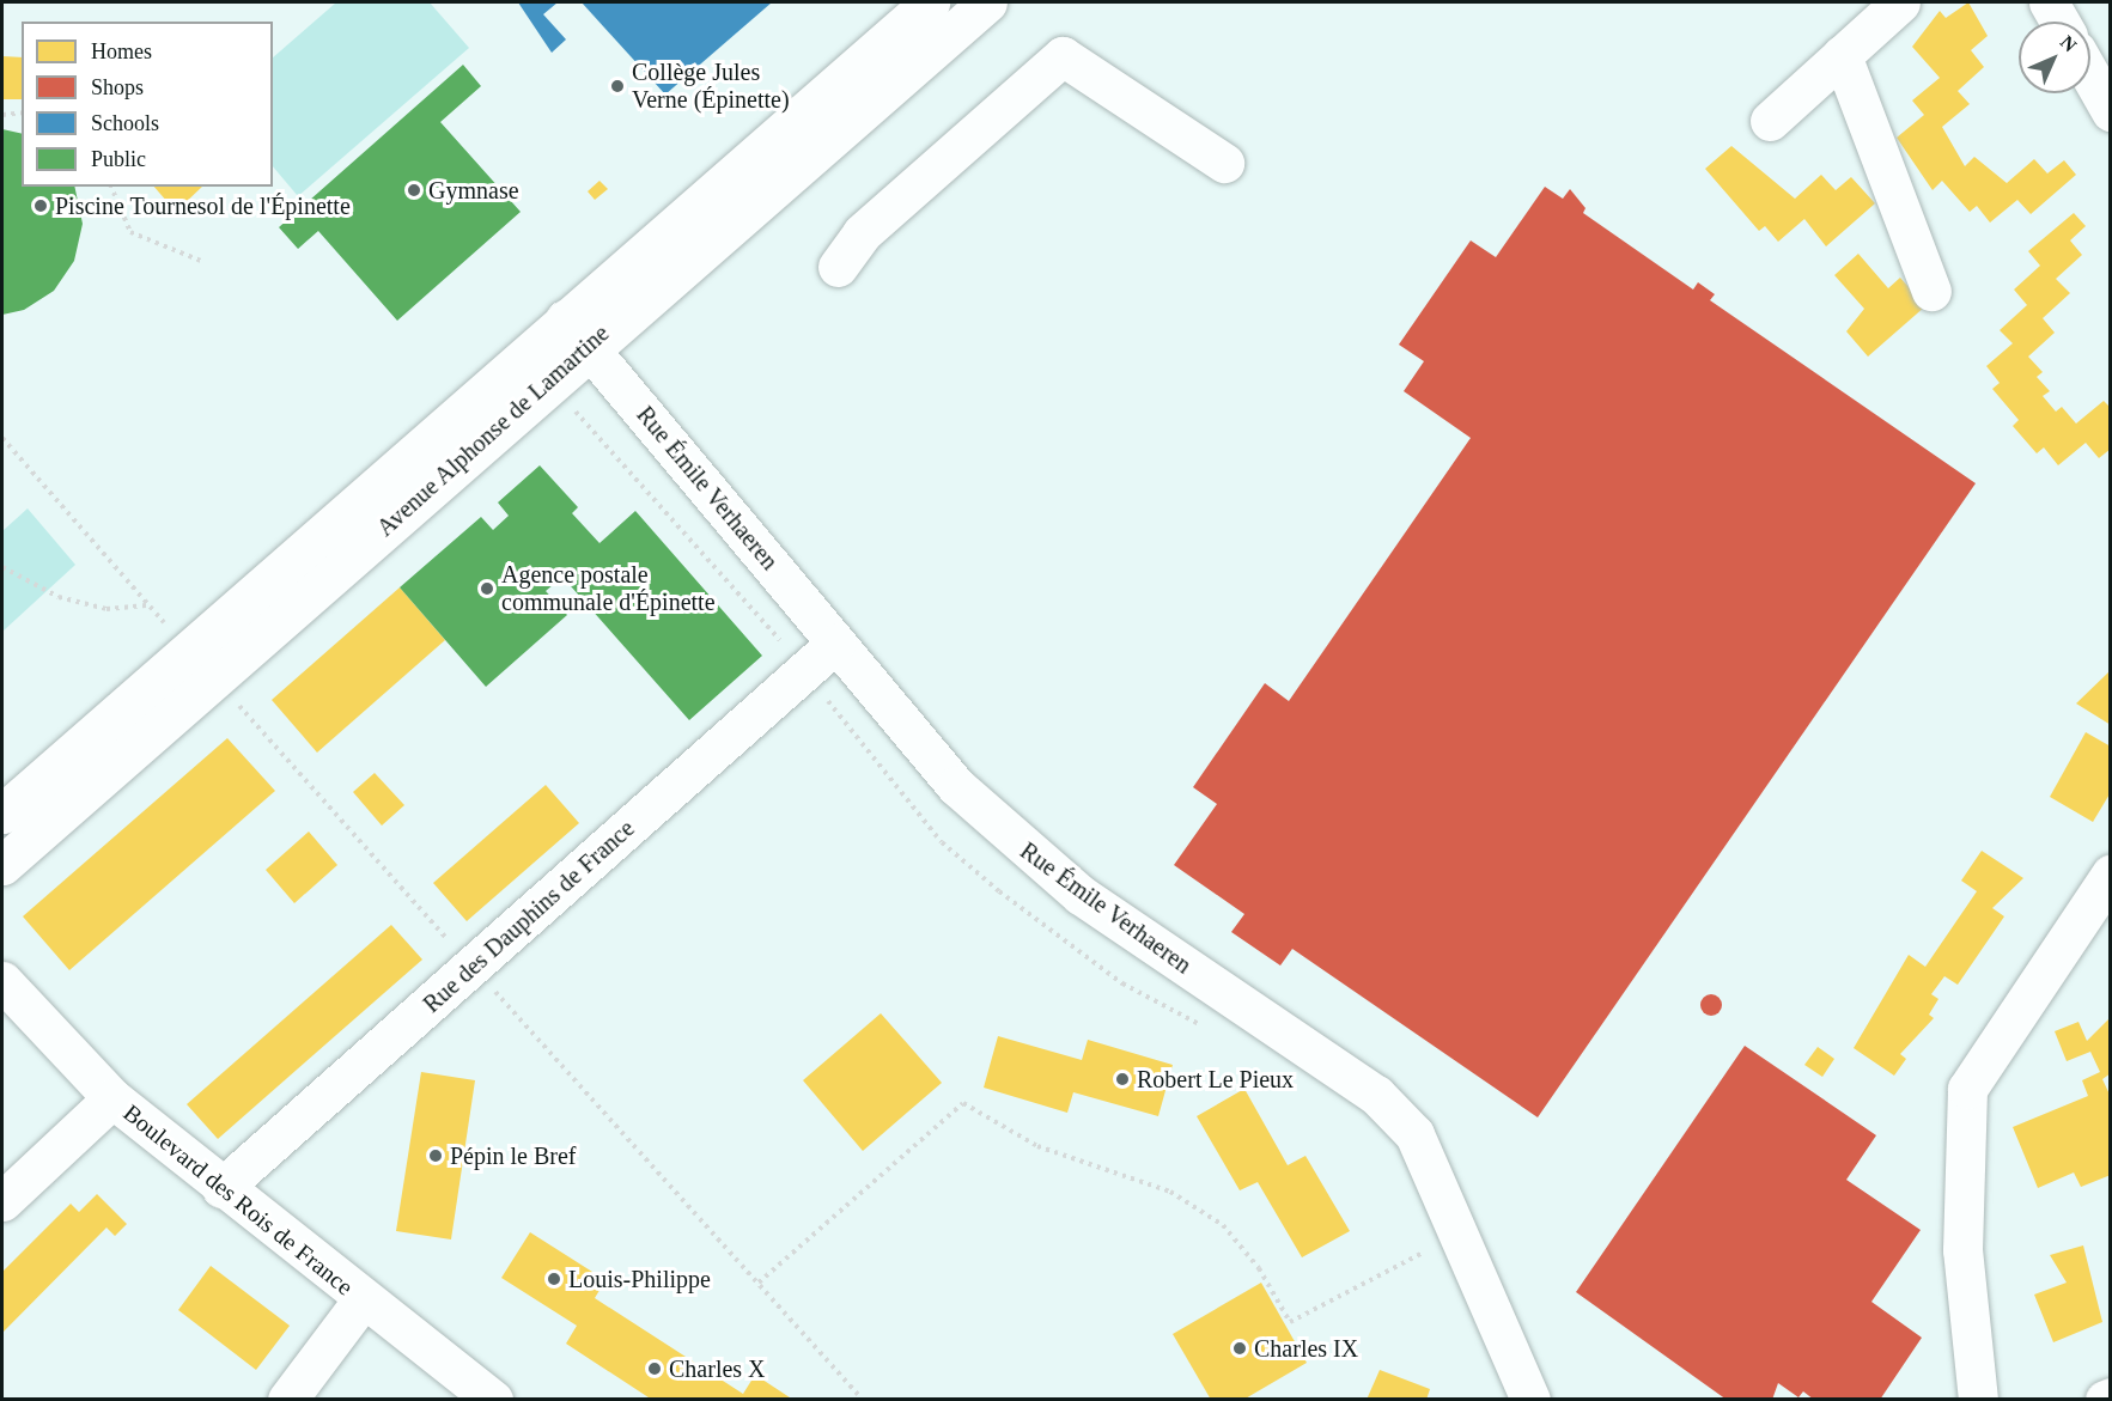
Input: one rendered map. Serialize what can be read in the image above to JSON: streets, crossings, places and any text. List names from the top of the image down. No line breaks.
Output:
{"streets":{"street":["Avenue Alphonse de Lamartine","Rue Émile Verhaeren","Rue des Dauphins de France","Boulevard des Rois de France"]},"crossings":[["Avenue Alphonse de Lamartine","Rue Émile Verhaeren"],["Rue Émile Verhaeren","Rue des Dauphins de France"],["Rue des Dauphins de France","Boulevard des Rois de France"]],"places":["Collège Jules Verne (Épinette)","Gymnase","Piscine Tournesol de l'Épinette","Agence postale communale d'Épinette","Robert Le Pieux","Pépin le Bref","Louis-Philippe","Charles IX","Charles X"],"legend":["Homes","Shops","Schools","Public"],"north":"top right"}
